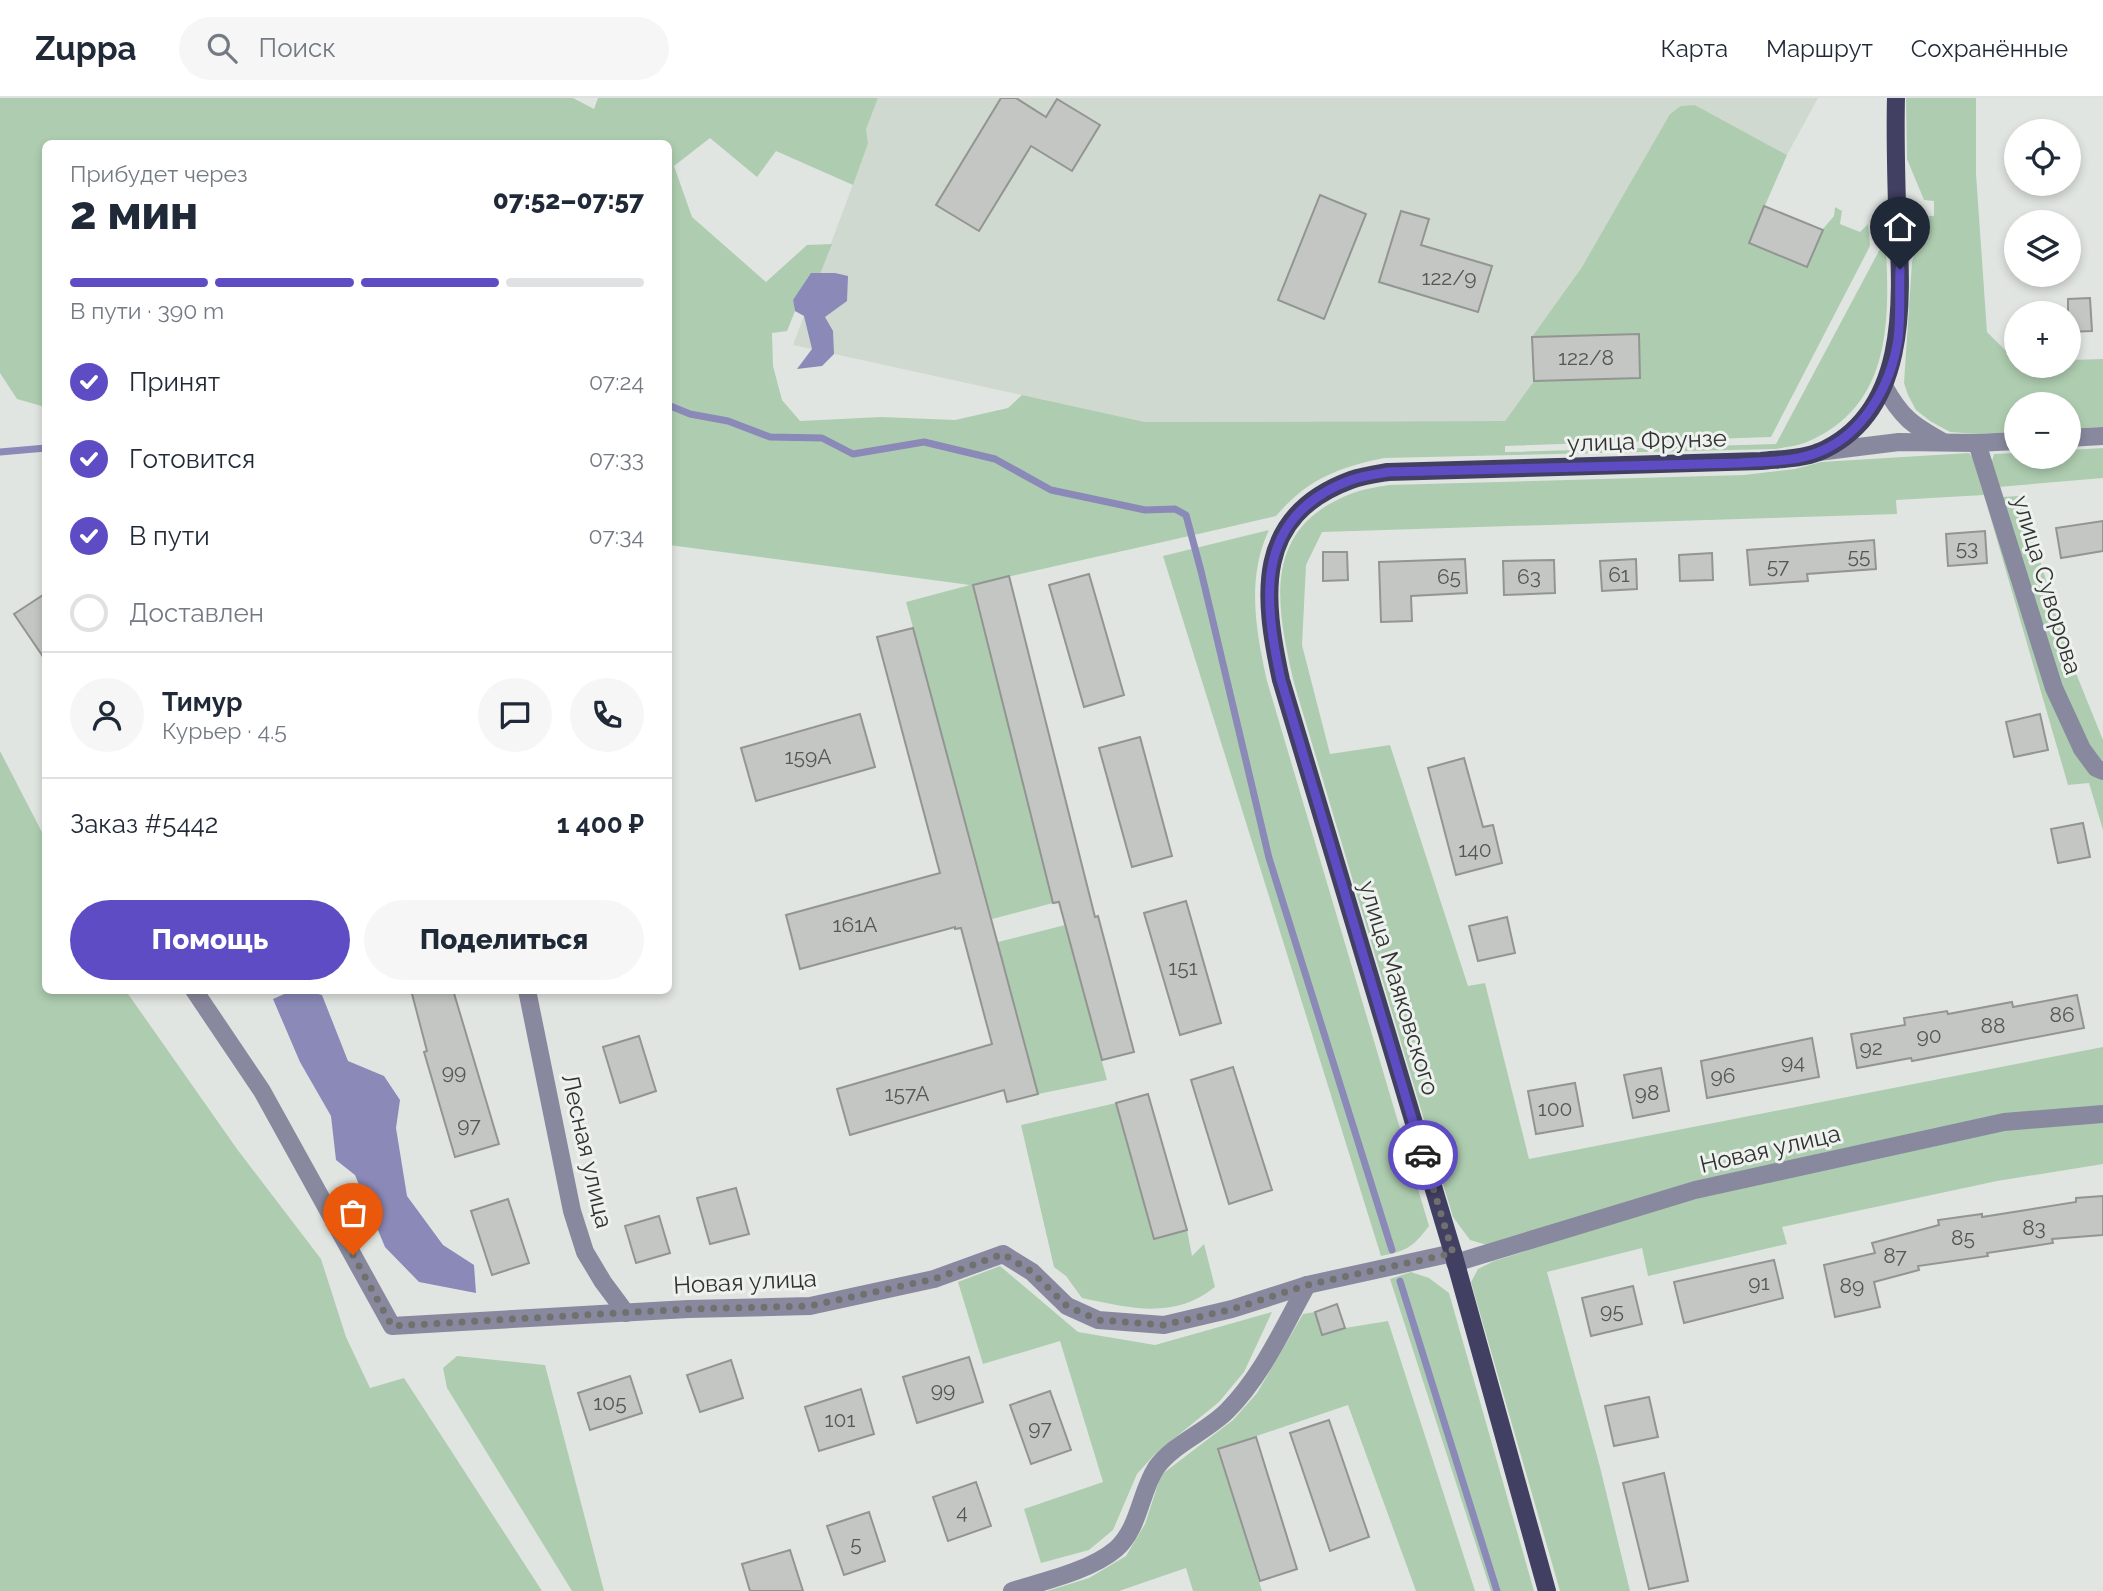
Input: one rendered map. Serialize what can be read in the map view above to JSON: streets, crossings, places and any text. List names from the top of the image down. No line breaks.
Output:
{"streets":{"main road":["улица Фрунзе","улица Маяковского"],"street":["улица Суворова","Новая улица","Лесная улица"]},"crossings":[["улица Фрунзе","улица Суворова"],["улица Фрунзе","улица Маяковского"],["улица Маяковского","Новая улица"],["Новая улица","Лесная улица"]],"house_numbers":["122/9","122/8","53","55","57","61","65","63","159А","140","161А","151","86","88","90","92","94","99","96","98","157А","100","97","83","85","87","91","89","95","99","105","101","97","4","5"],"page":{"header":"Zuppa","search":"Поиск","nav":["Карта","Маршрут","Сохранённые"],"map_buttons":["+","−"],"heading":["2 мин","Прибудет через","07:52–07:57"],"panel":["Тимур","Курьер · 4.5","Заказ #5442","1 400 ₽"],"bar":"В пути · 390 m","list":[["Принят","07:24"],["Готовится","07:33"],["В пути","07:34"],"Доставлен"],"buttons":["Помощь","Поделиться"]}}
